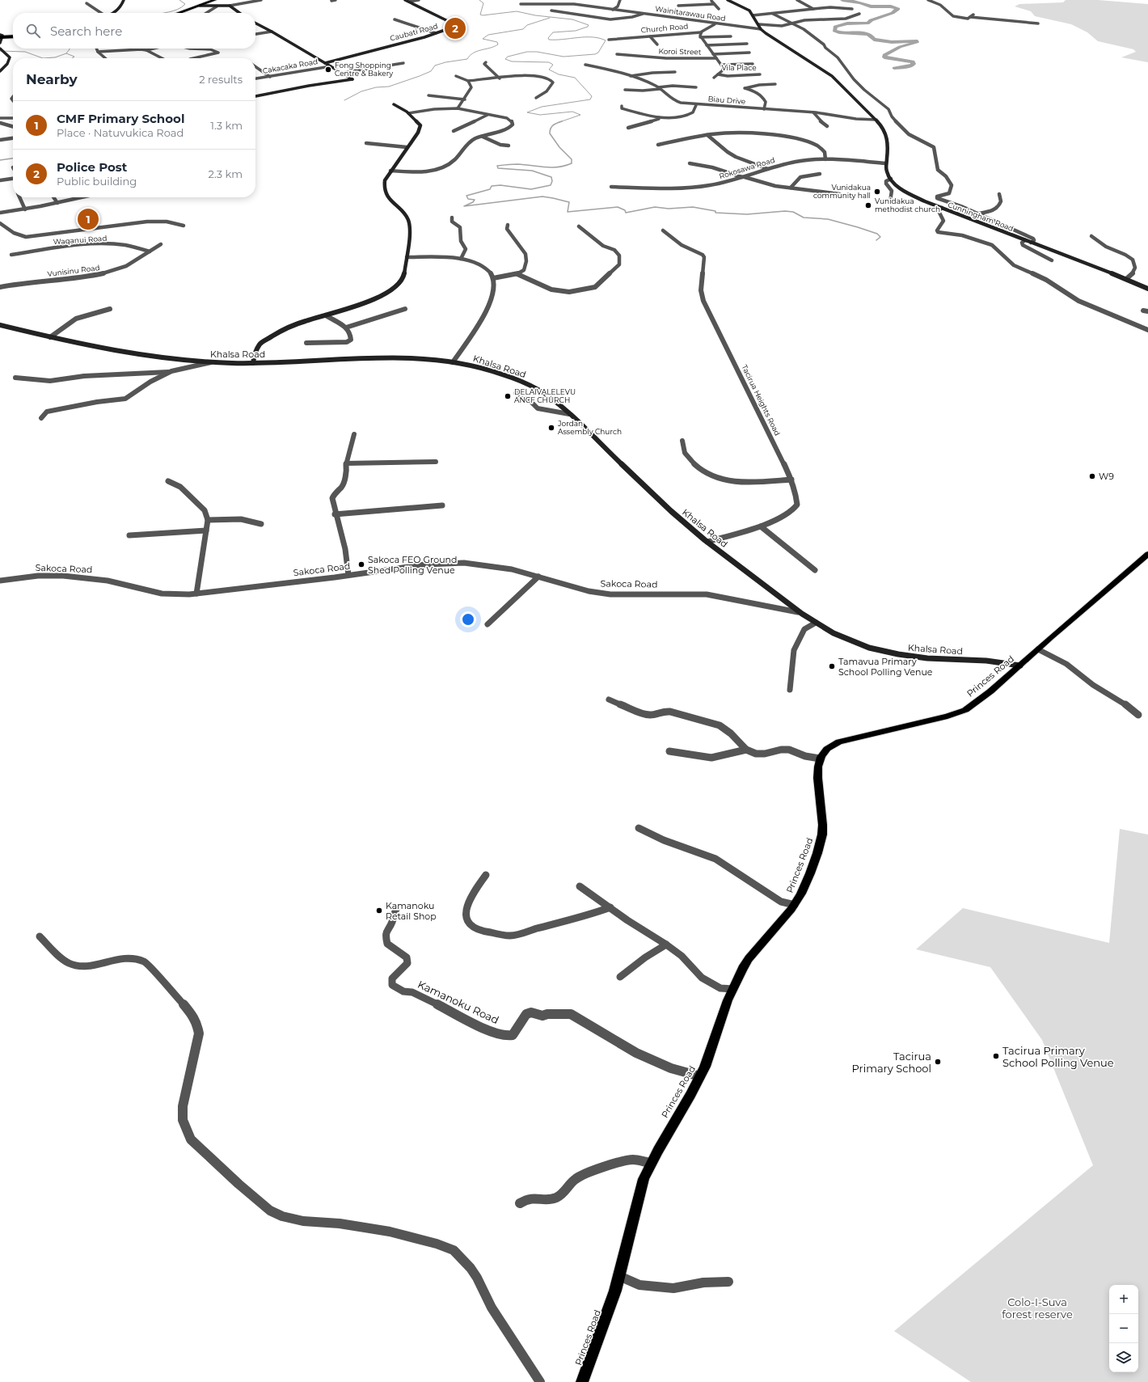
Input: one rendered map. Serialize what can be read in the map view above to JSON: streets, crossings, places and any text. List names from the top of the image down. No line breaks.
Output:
{"streets":{"main road":["Caubati Road","Cunningham Road","Khalsa Road","Princes Road"],"street":["Wainitarawau Road","Church Road","Koroi Street","Cakacaka Road","Vila Place","Biau Drive","Rokosawa Road","Waqanui Road","Vunisinu Road","Tacirua Heights Road","Sakoca Road","Kamanoku Road"]},"crossings":[["Waqanui Road","Vunisinu Road"],["Khalsa Road","Tacirua Heights Road"],["Khalsa Road","Sakoca Road"],["Khalsa Road","Princes Road"],["Princes Road","Kamanoku Road"]],"parks":["Colo-I-Suva forest reserve"],"places":["Fong Shopping Centre & Bakery","Vunidakua community hall","Vunidakua methodist church","DELAIVALELEVU ANCF CHURCH","Jordan Assembly Church","W9","Sakoca FEO Ground Shed Polling Venue","Tamavua Primary School Polling Venue","Kamanoku Retail Shop","Tacirua Primary School Polling Venue","Tacirua Primary School"],"page":{"search":"Search here","pins":["2","1"],"heading":["Nearby","2 results"],"list":[{"mark":"1","name":"CMF Primary School","note":"Place · Natuvukica Road","value":"1.3 km"},{"mark":"2","name":"Police Post","note":"Public building","value":"2.3 km"}],"map_buttons":["+","−"]}}
